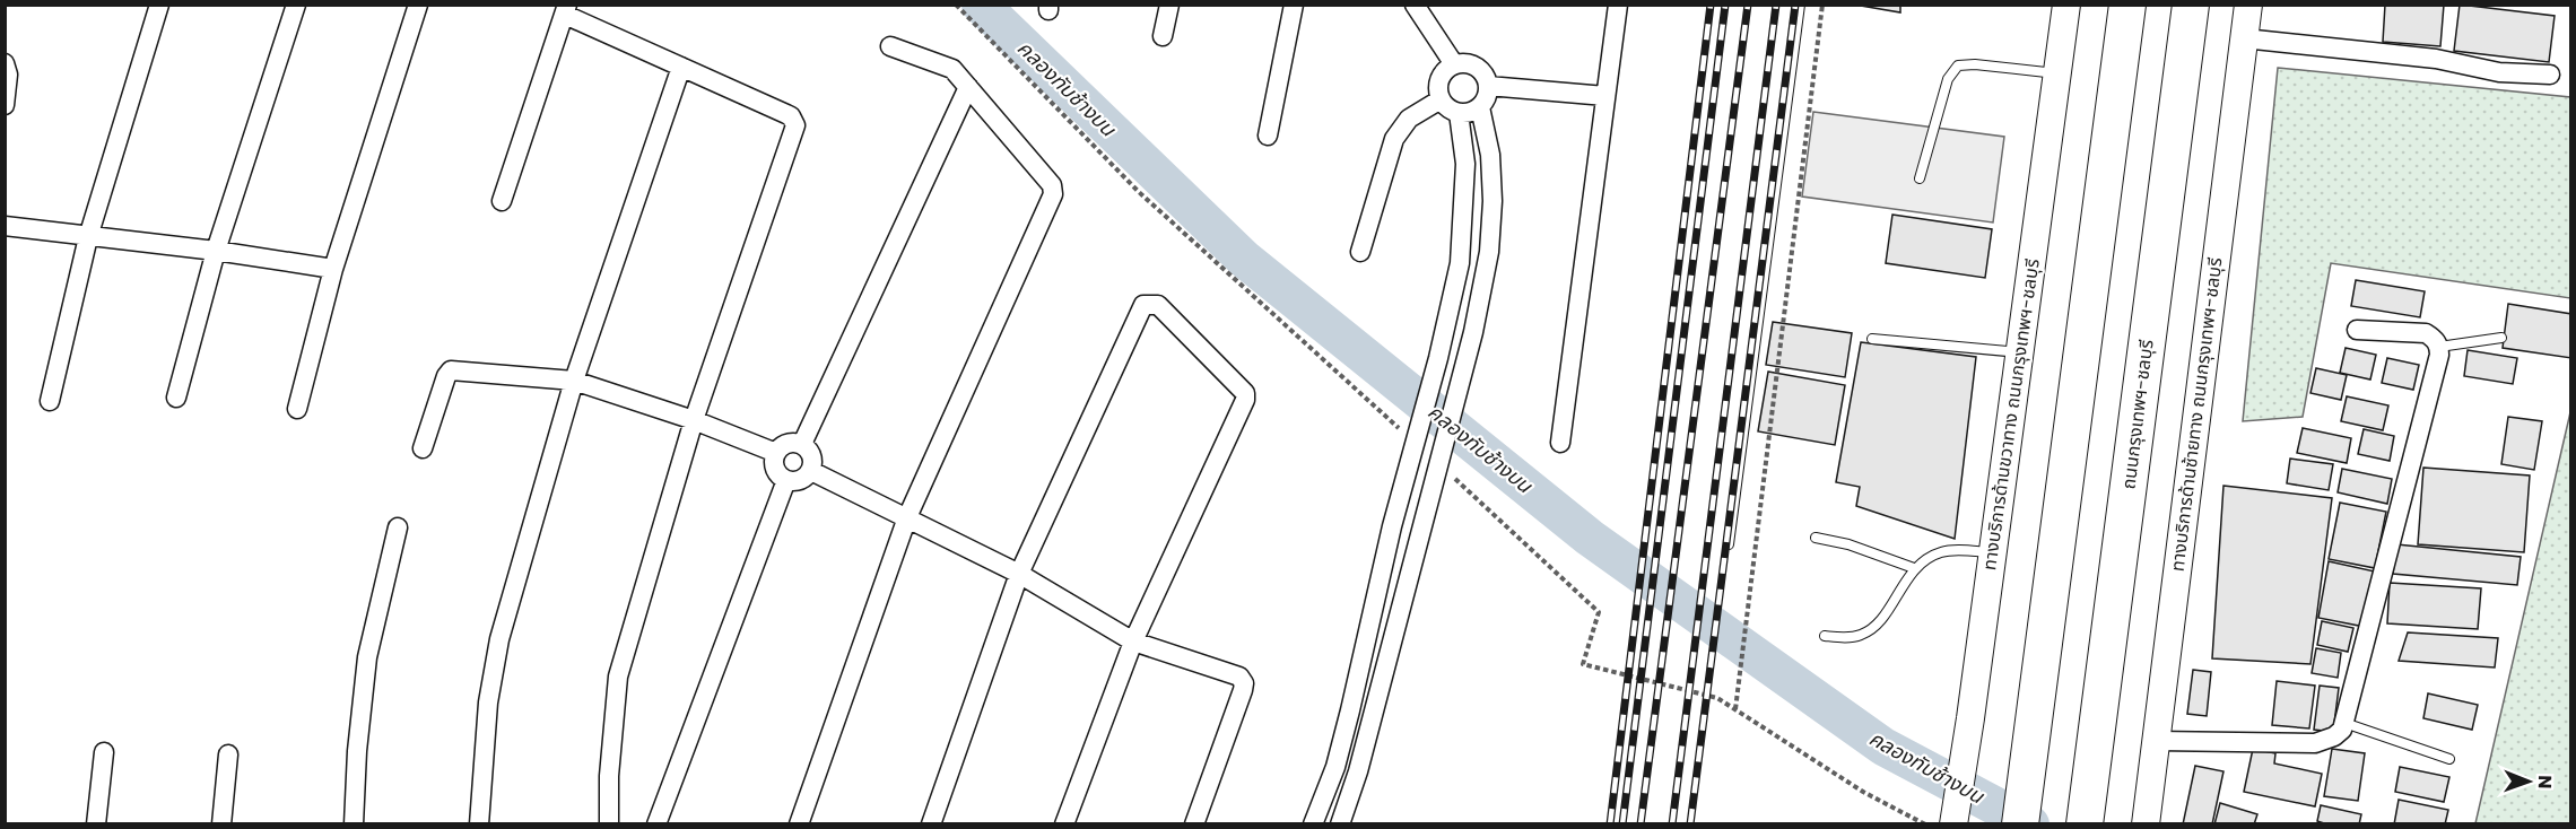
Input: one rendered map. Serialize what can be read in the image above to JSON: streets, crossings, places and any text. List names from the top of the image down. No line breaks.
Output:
{"streets":{"highway":["ถนนกรุงเทพฯ-ชลบุรี"],"main road":["ทางบริการด้านขวาทาง ถนนกรุงเทพฯ-ชลบุรี","ทางบริการด้านซ้ายทาง ถนนกรุงเทพฯ-ชลบุรี"]},"water":["คลองทับช้างบน"],"north":"right"}
